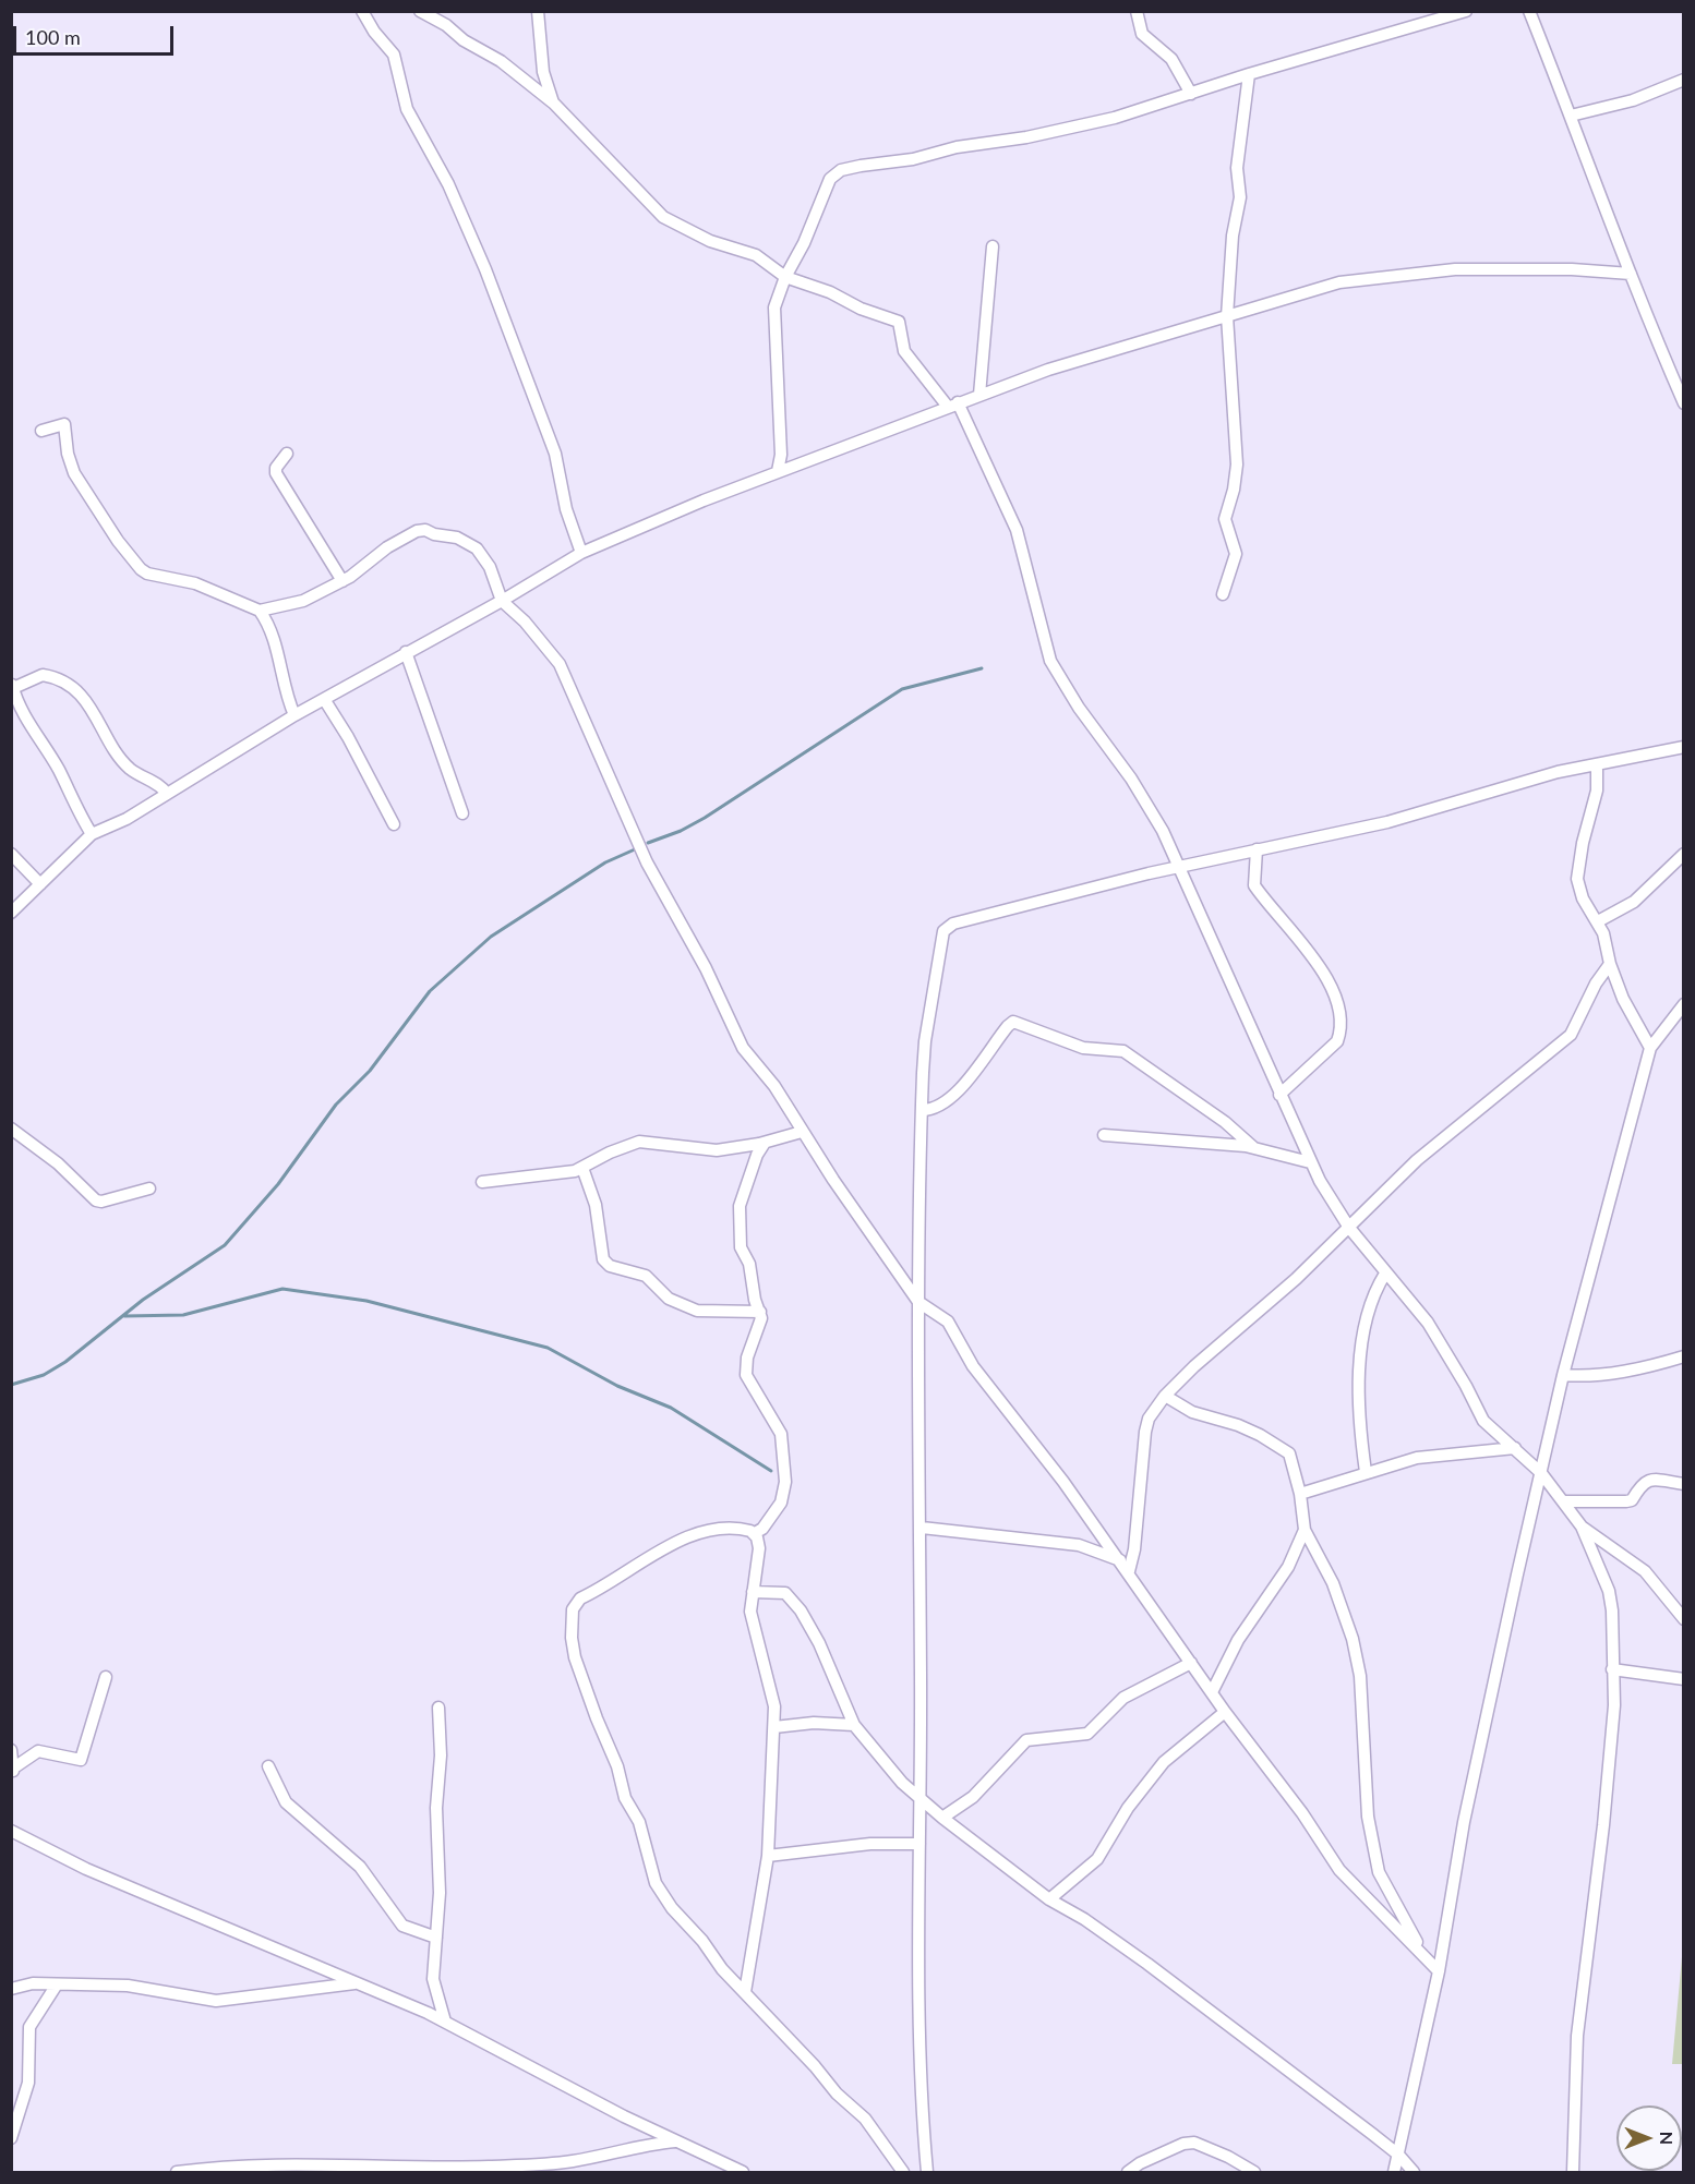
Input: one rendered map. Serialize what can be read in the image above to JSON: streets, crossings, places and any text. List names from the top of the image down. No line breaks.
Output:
{"scale_bar":"100 m","north":"right"}
